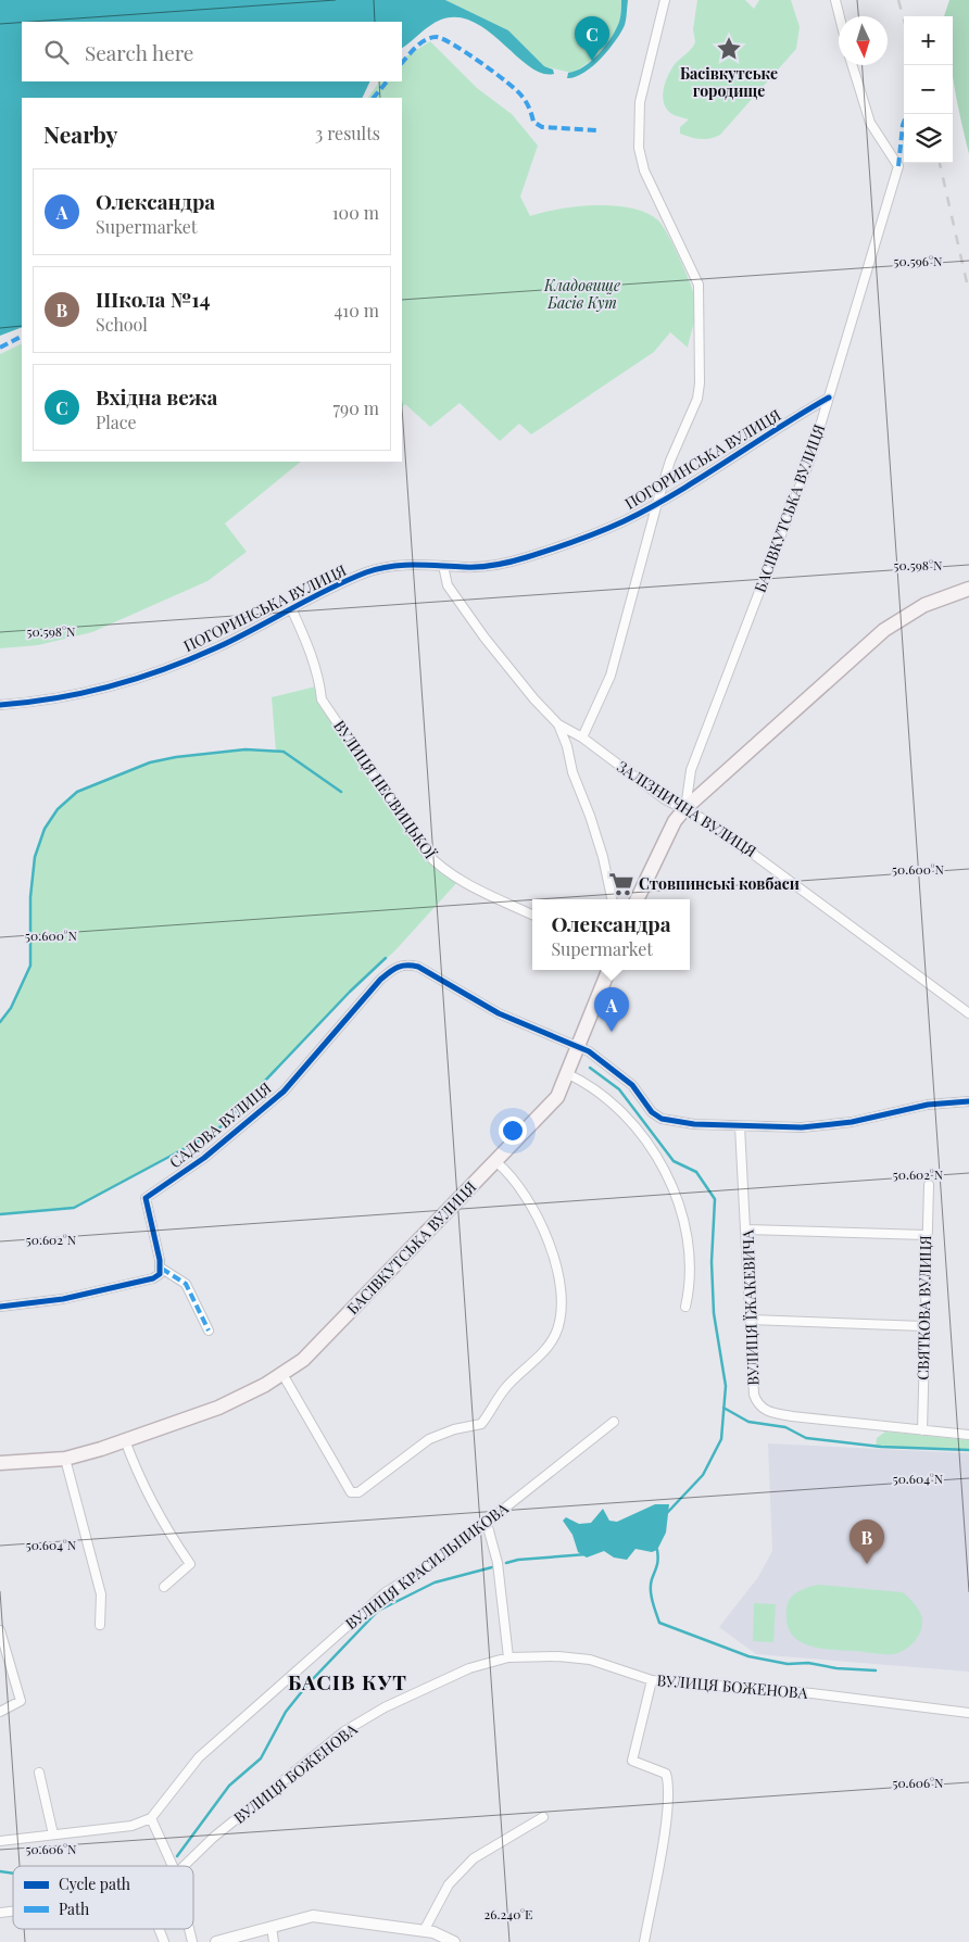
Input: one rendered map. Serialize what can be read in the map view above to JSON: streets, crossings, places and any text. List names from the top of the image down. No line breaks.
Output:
{"streets":{"main road":["БАСІВКУТСЬКА ВУЛИЦЯ"],"street":["ПОГОРИНСЬКА ВУЛИЦЯ","ВУЛИЦЯ НЕСВИЦЬКОЇ","ЗАЛІЗНИЧНА ВУЛИЦЯ","САДОВА ВУЛИЦЯ","ВУЛИЦЯ ЇЖАКЕВИЧА","СВЯТКОВА ВУЛИЦЯ","ВУЛИЦЯ КРАСИЛЬНИКОВА","ВУЛИЦЯ БОЖЕНОВА"]},"crossings":[["ПОГОРИНСЬКА ВУЛИЦЯ","БАСІВКУТСЬКА ВУЛИЦЯ"],["ПОГОРИНСЬКА ВУЛИЦЯ","ВУЛИЦЯ НЕСВИЦЬКОЇ"],["ПОГОРИНСЬКА ВУЛИЦЯ","ЗАЛІЗНИЧНА ВУЛИЦЯ"],["БАСІВКУТСЬКА ВУЛИЦЯ","ЗАЛІЗНИЧНА ВУЛИЦЯ"],["БАСІВКУТСЬКА ВУЛИЦЯ","САДОВА ВУЛИЦЯ"],["ВУЛИЦЯ ЇЖАКЕВИЧА","СВЯТКОВА ВУЛИЦЯ"]],"districts":["БАСІВ КУТ"],"parks":["Кладовище Басів Кут"],"places":{"place":["Басівкутське городище"],"supermarket":["Стовпинські ковбаси"]},"legend":["Cycle path","Path"],"north":"bottom","page":{"map_buttons":["+","−"],"pins":["C","A","B"],"search":"Search here","heading":["Nearby","3 results"],"list":[{"mark":"A","name":"Олександра","note":"Supermarket","value":"100 m"},{"mark":"B","name":"Школа №14","note":"School","value":"410 m"},{"mark":"C","name":"Вхідна вежа","note":"Place","value":"790 m"}],"popup":["Олександра","Supermarket"]},"coordinates":["50.596°N","50.598°N","50.600°N","50.602°N","50.604°N","50.606°N","26.240°E"]}
